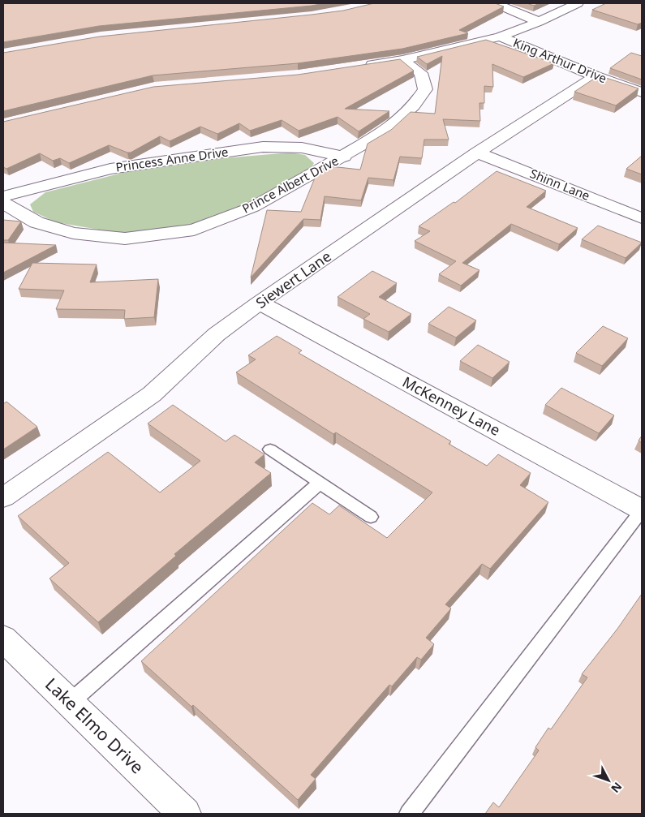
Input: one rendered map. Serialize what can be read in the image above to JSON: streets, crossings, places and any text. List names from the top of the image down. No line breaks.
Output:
{"streets":{"street":["King Arthur Drive","Princess Anne Drive","Prince Albert Drive","Shinn Lane","Siewert Lane","McKenney Lane","Lake Elmo Drive"]},"crossings":[["King Arthur Drive","Siewert Lane"],["Princess Anne Drive","Prince Albert Drive"],["Shinn Lane","Siewert Lane"],["Siewert Lane","McKenney Lane"]],"north":"bottom right"}
